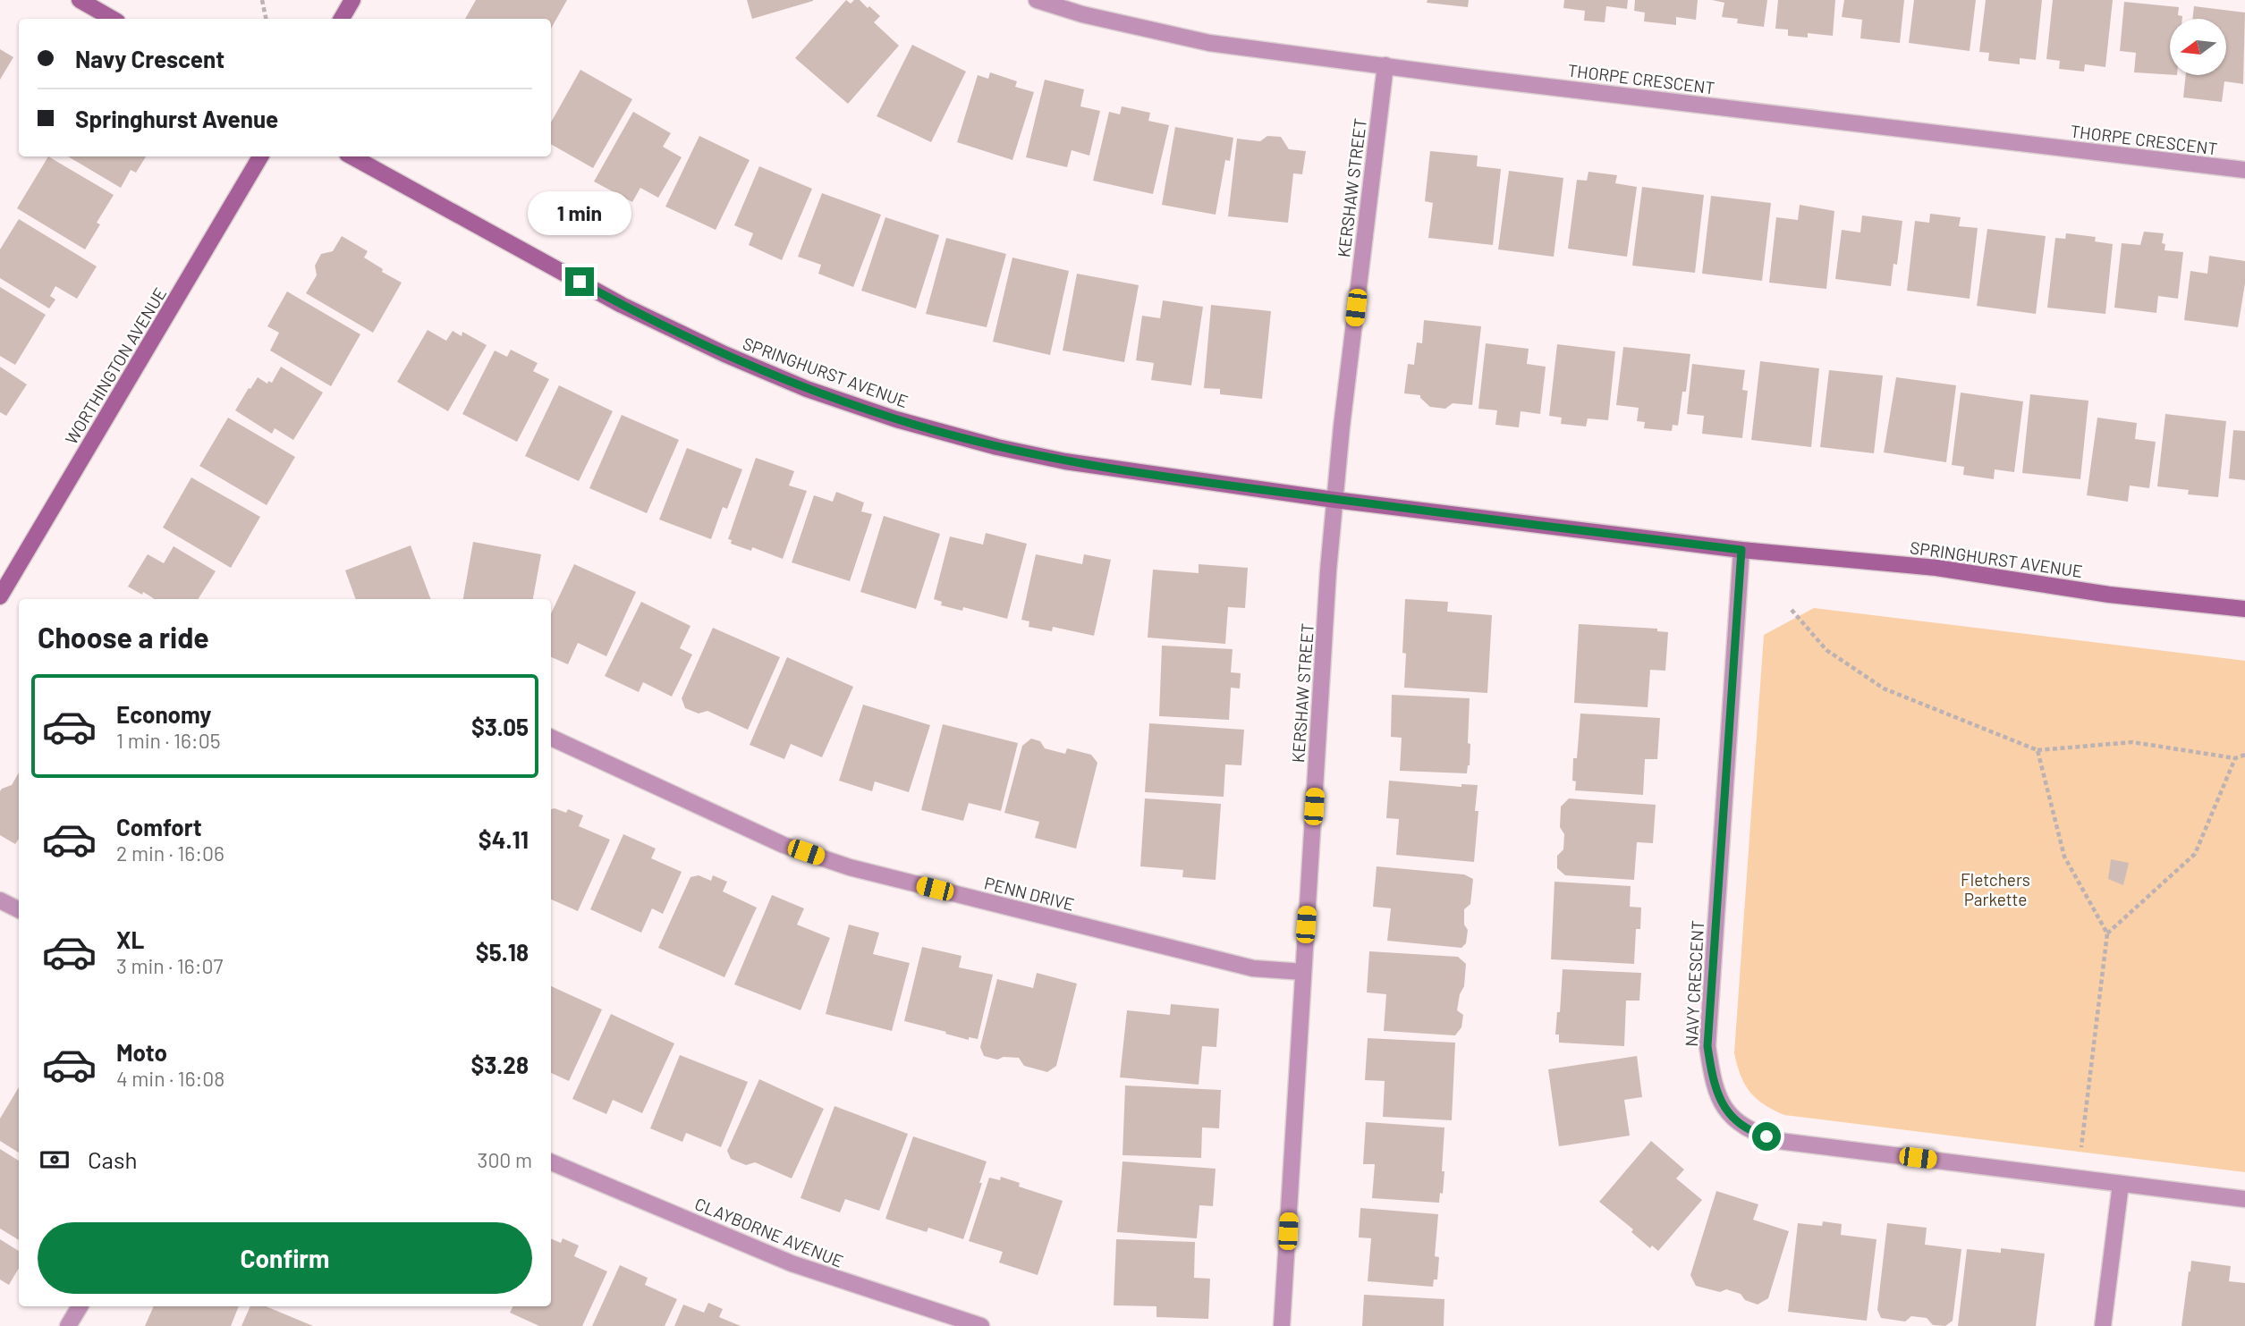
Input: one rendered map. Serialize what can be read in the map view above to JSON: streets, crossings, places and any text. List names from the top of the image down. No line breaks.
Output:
{"streets":{"street":["THORPE CRESCENT","KERSHAW STREET","WORTHINGTON AVENUE","SPRINGHURST AVENUE","PENN DRIVE","NAVY CRESCENT","CLAYBORNE AVENUE"]},"crossings":[["THORPE CRESCENT","KERSHAW STREET"],["KERSHAW STREET","SPRINGHURST AVENUE"],["KERSHAW STREET","PENN DRIVE"],["SPRINGHURST AVENUE","NAVY CRESCENT"]],"parks":["Fletchers Parkette"],"north":"left","page":{"banner":["Navy Crescent","Springhurst Avenue"],"bubble":"1 min","heading":"Choose a ride","list":[{"name":"Economy","note":"1 min · 16:05","value":"$3.05"},{"name":"Comfort","note":"2 min · 16:06","value":"$4.11"},{"name":"XL","note":"3 min · 16:07","value":"$5.18"},{"name":"Moto","note":"4 min · 16:08","value":"$3.28"}],"pay":["Cash","300 m"],"buttons":"Confirm"}}
